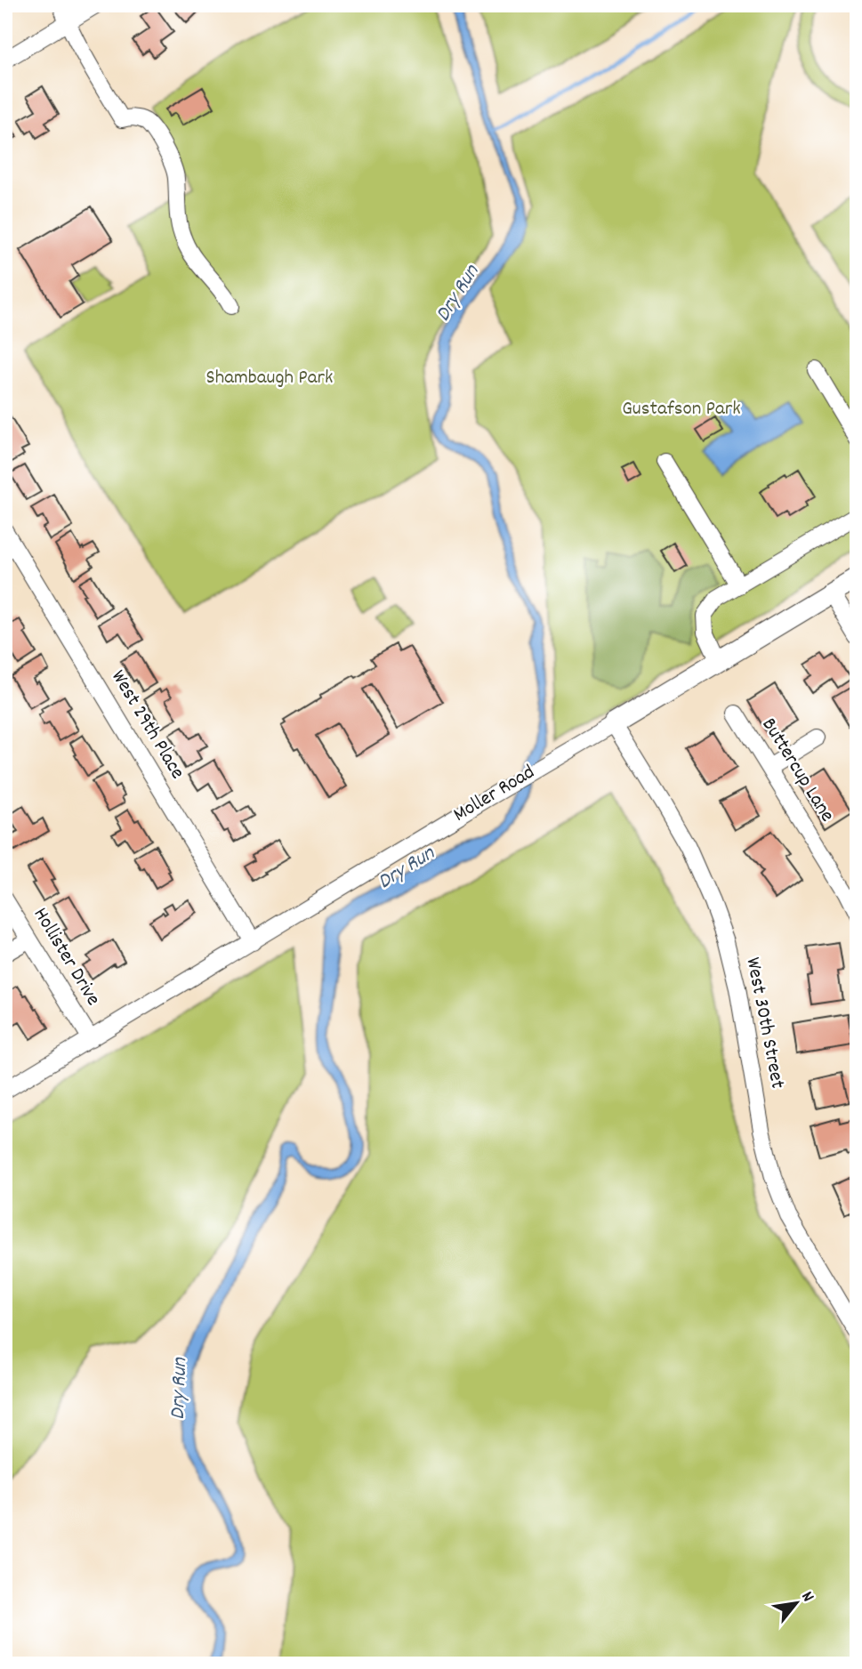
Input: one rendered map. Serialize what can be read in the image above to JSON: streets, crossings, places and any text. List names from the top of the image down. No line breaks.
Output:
{"streets":{"main road":["Moller Road"],"street":["West 29th Place","Buttercup Lane","Hollister Drive","West 30th Street"]},"crossings":[["West 29th Place","Moller Road"],["Moller Road","Hollister Drive"],["Moller Road","West 30th Street"]],"water":["Dry Run"],"parks":["Shambaugh Park","Gustafson Park"],"north":"top right"}
